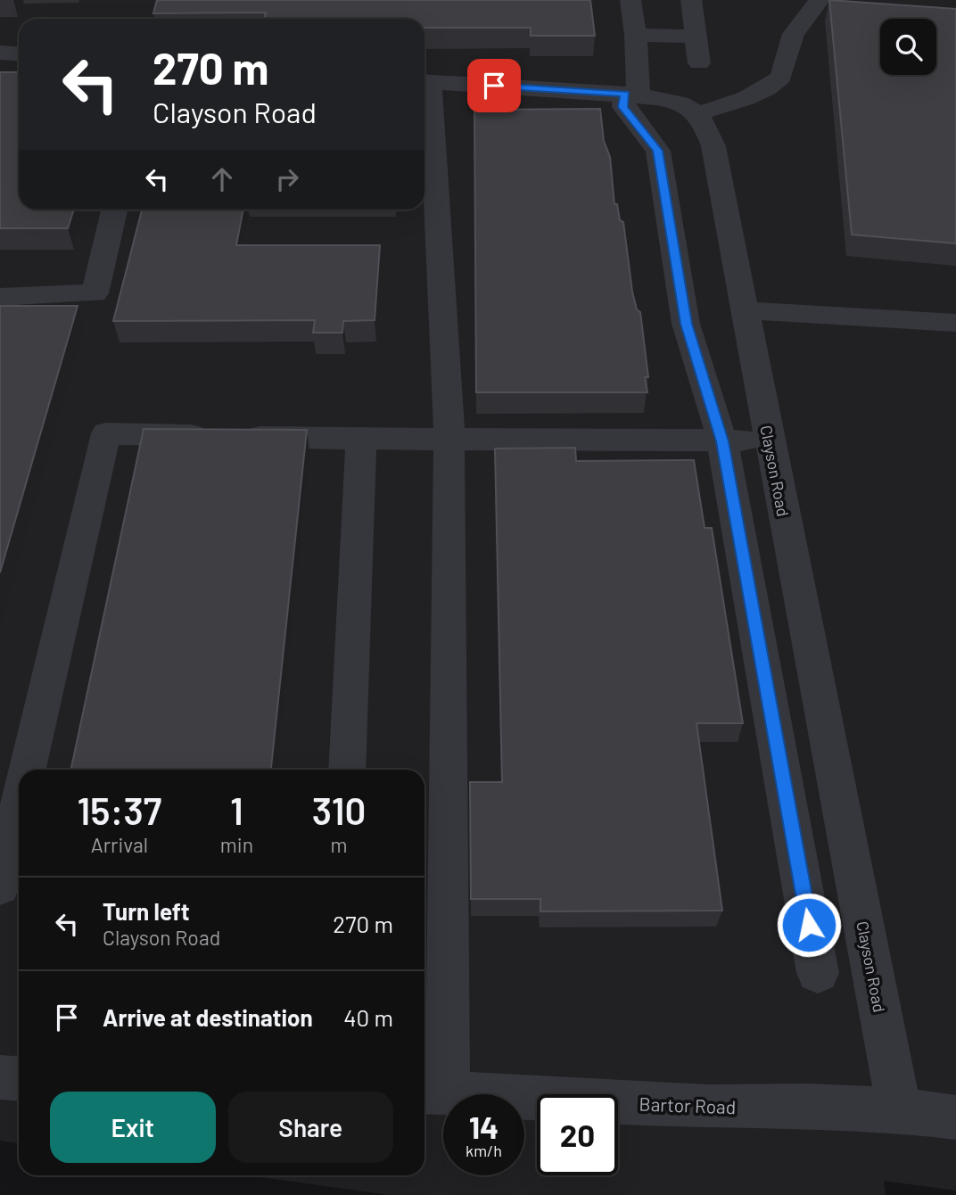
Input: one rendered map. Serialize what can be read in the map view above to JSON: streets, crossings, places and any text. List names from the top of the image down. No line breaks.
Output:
{"streets":{"street":["Clayson Road","Bartor Road"]},"crossings":[["Clayson Road","Bartor Road"]],"page":{"turn":["270 m","Clayson Road"],"eta":["15:37","Arrival","1","min","310","m"],"list":[{"name":"Turn left","note":"Clayson Road","value":"270 m"},{"name":"Arrive at destination","value":"40 m"}],"buttons":["Exit","Share"],"speed":"14 km/h","limit":"20"}}
